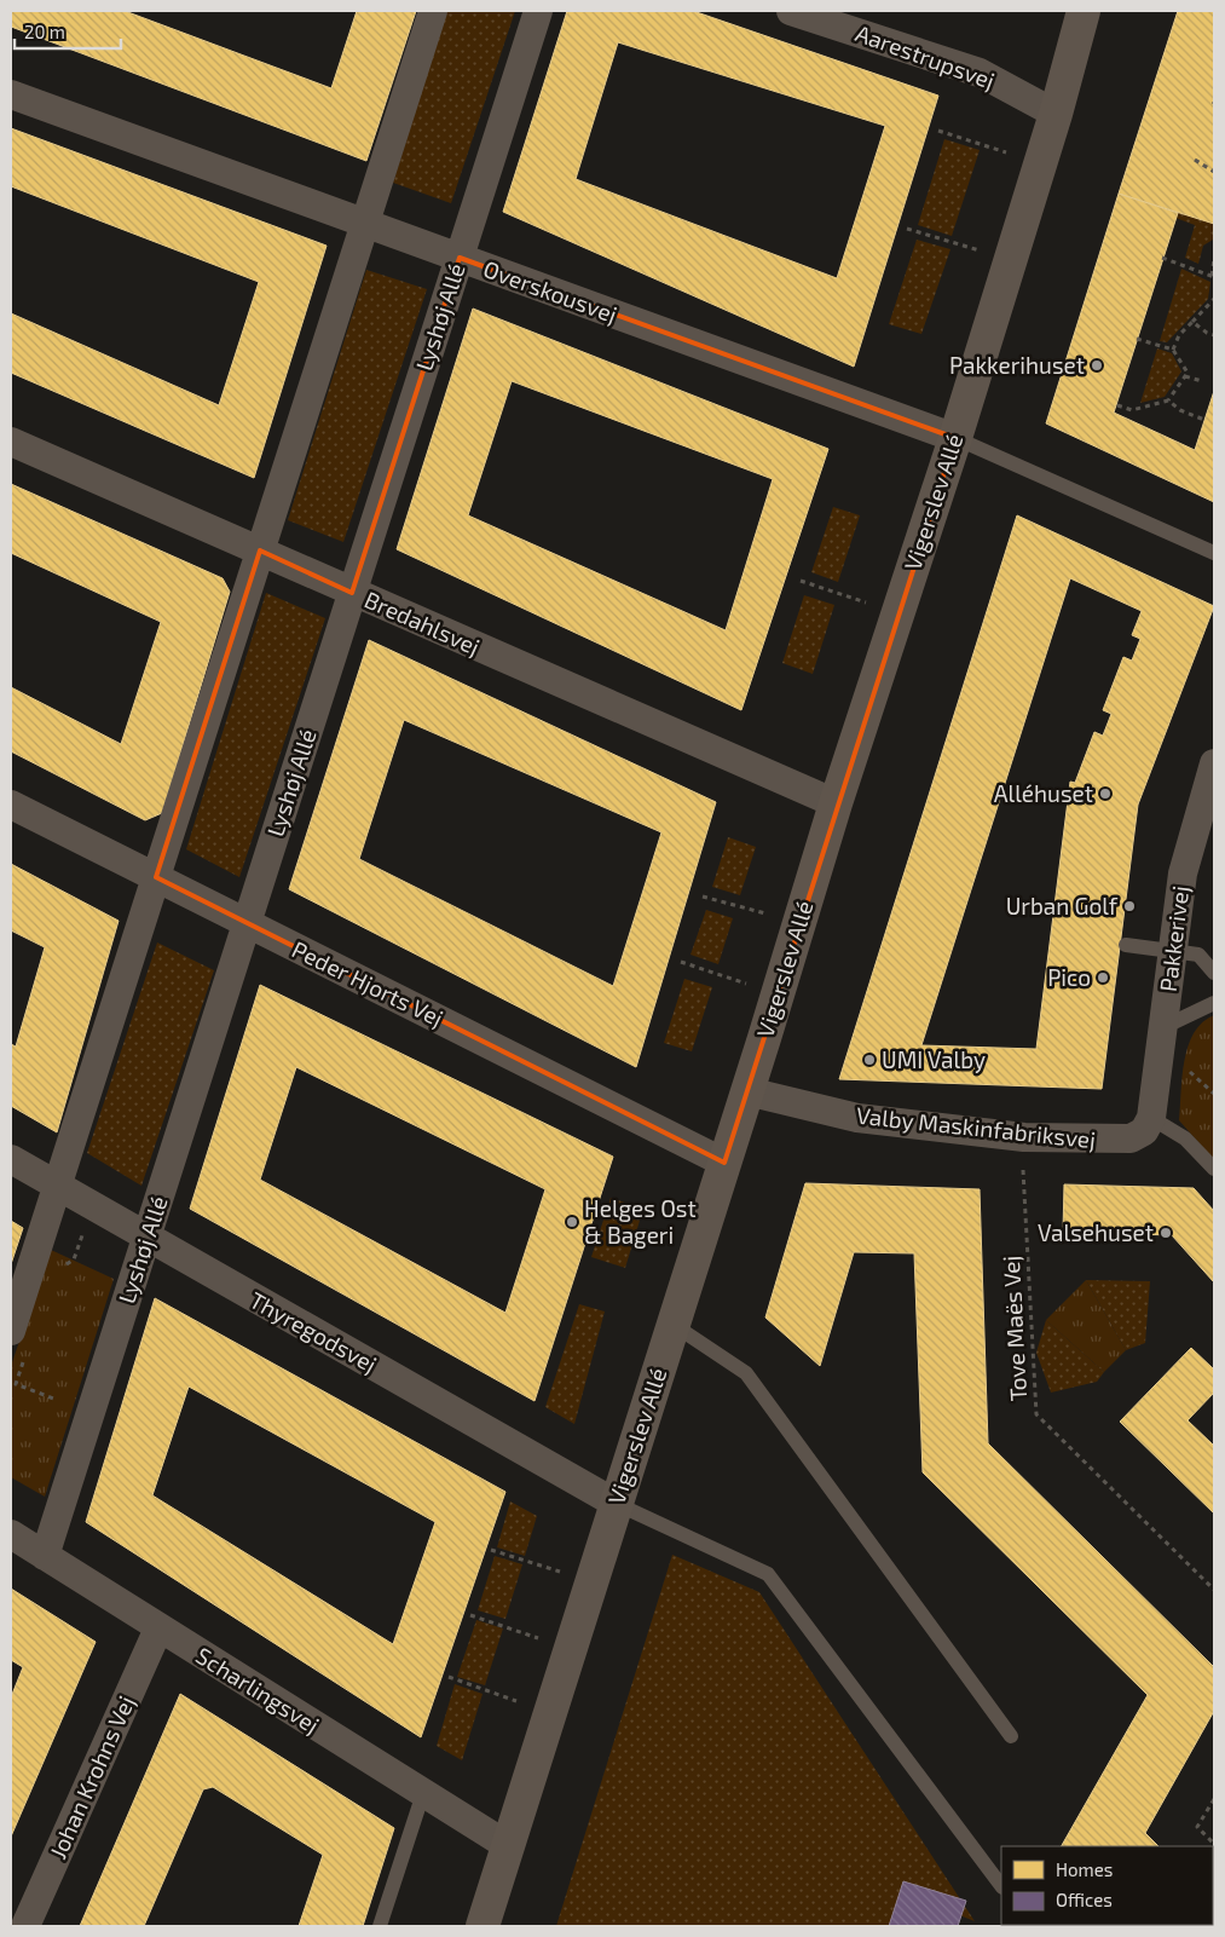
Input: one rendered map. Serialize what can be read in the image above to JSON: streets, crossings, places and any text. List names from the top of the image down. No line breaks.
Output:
{"streets":{"street":["Aarestrupsvej","Overskousvej","Lyshøj Allé","Vigerslev Allé","Bredahlsvej","Pakkerivej","Peder Hjorts Vej","Valby Maskinfabriksvej","Thyregodsvej","Scharlingsvej","Johan Krohns Vej"],"path":["Tove Maës Vej"]},"crossings":[["Aarestrupsvej","Vigerslev Allé"],["Overskousvej","Lyshøj Allé"],["Overskousvej","Vigerslev Allé"],["Lyshøj Allé","Bredahlsvej"],["Lyshøj Allé","Peder Hjorts Vej"],["Lyshøj Allé","Thyregodsvej"],["Lyshøj Allé","Scharlingsvej"],["Vigerslev Allé","Bredahlsvej"],["Vigerslev Allé","Peder Hjorts Vej"],["Vigerslev Allé","Valby Maskinfabriksvej"],["Vigerslev Allé","Thyregodsvej"],["Vigerslev Allé","Scharlingsvej"],["Pakkerivej","Valby Maskinfabriksvej"],["Valby Maskinfabriksvej","Tove Maës Vej"],["Scharlingsvej","Johan Krohns Vej"]],"places":["Pakkerihuset","Alléhuset","Urban Golf","Pico","UMI Valby","Helges Ost & Bageri","Valsehuset"],"legend":["Homes","Offices"],"scale_bar":"20 m"}
